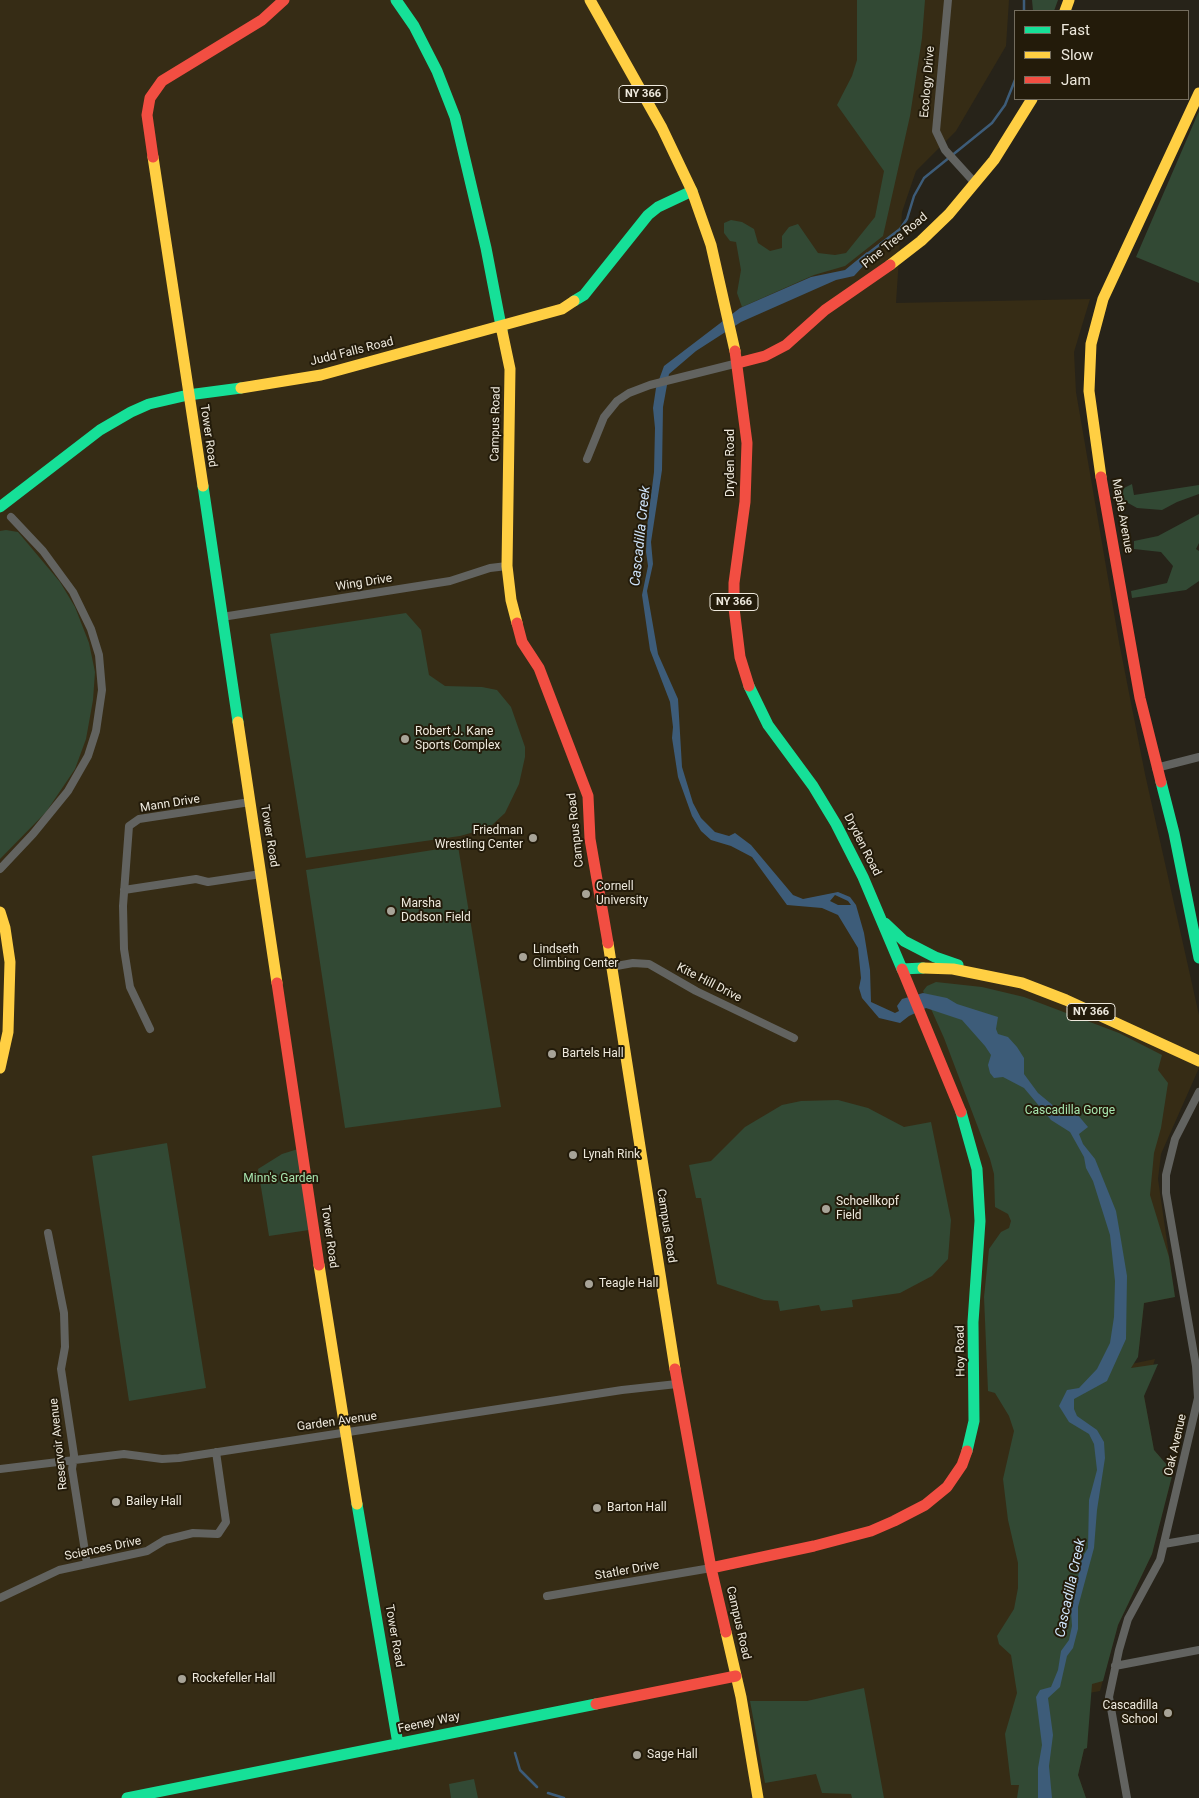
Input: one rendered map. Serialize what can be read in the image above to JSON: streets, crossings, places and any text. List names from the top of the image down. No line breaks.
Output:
{"streets":{"street":["Ecology Drive","NY 366","Pine Tree Road","Judd Falls Road","Campus Road","Tower Road","Dryden Road","Maple Avenue","Wing Drive","Mann Drive","Kite Hill Drive","Hoy Road","Garden Avenue","Reservoir Avenue","Oak Avenue","Sciences Drive","Statler Drive","Feeney Way"]},"crossings":[["Ecology Drive","Pine Tree Road"],["Pine Tree Road","Dryden Road"],["Judd Falls Road","Campus Road"],["Judd Falls Road","Tower Road"],["Judd Falls Road","Dryden Road"],["Campus Road","Wing Drive"],["Campus Road","Kite Hill Drive"],["Campus Road","Hoy Road"],["Campus Road","Garden Avenue"],["Campus Road","Statler Drive"],["Campus Road","Feeney Way"],["Tower Road","Wing Drive"],["Tower Road","Mann Drive"],["Tower Road","Garden Avenue"],["Tower Road","Feeney Way"],["Dryden Road","Hoy Road"],["Hoy Road","Statler Drive"],["Garden Avenue","Reservoir Avenue"],["Garden Avenue","Sciences Drive"],["Reservoir Avenue","Sciences Drive"]],"water":["Cascadilla Creek"],"parks":["Cascadilla Gorge","Minn's Garden"],"places":["Robert J. Kane Sports Complex","Friedman Wrestling Center","Cornell University","Marsha Dodson Field","Lindseth Climbing Center","Bartels Hall","Lynah Rink","Schoellkopf Field","Teagle Hall","Bailey Hall","Barton Hall","Rockefeller Hall","Cascadilla School","Sage Hall"],"legend":["Fast","Slow","Jam"]}
